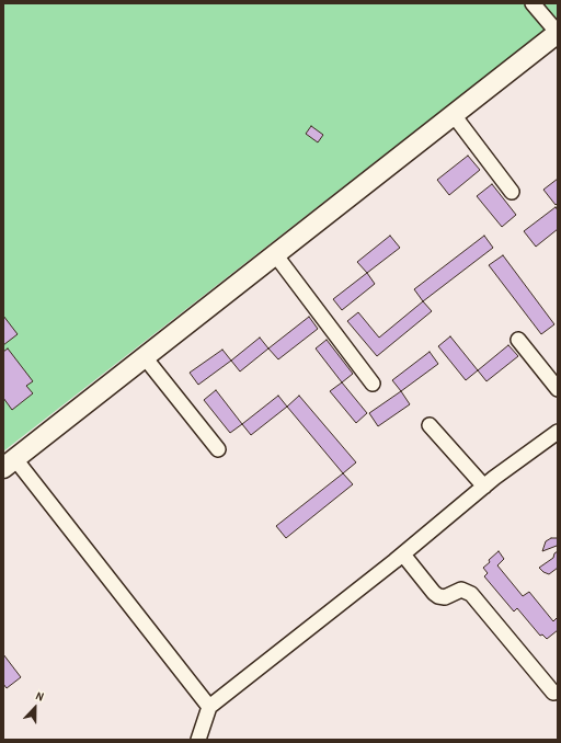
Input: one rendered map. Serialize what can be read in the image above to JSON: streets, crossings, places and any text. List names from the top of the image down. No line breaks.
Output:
{"north":"top"}
